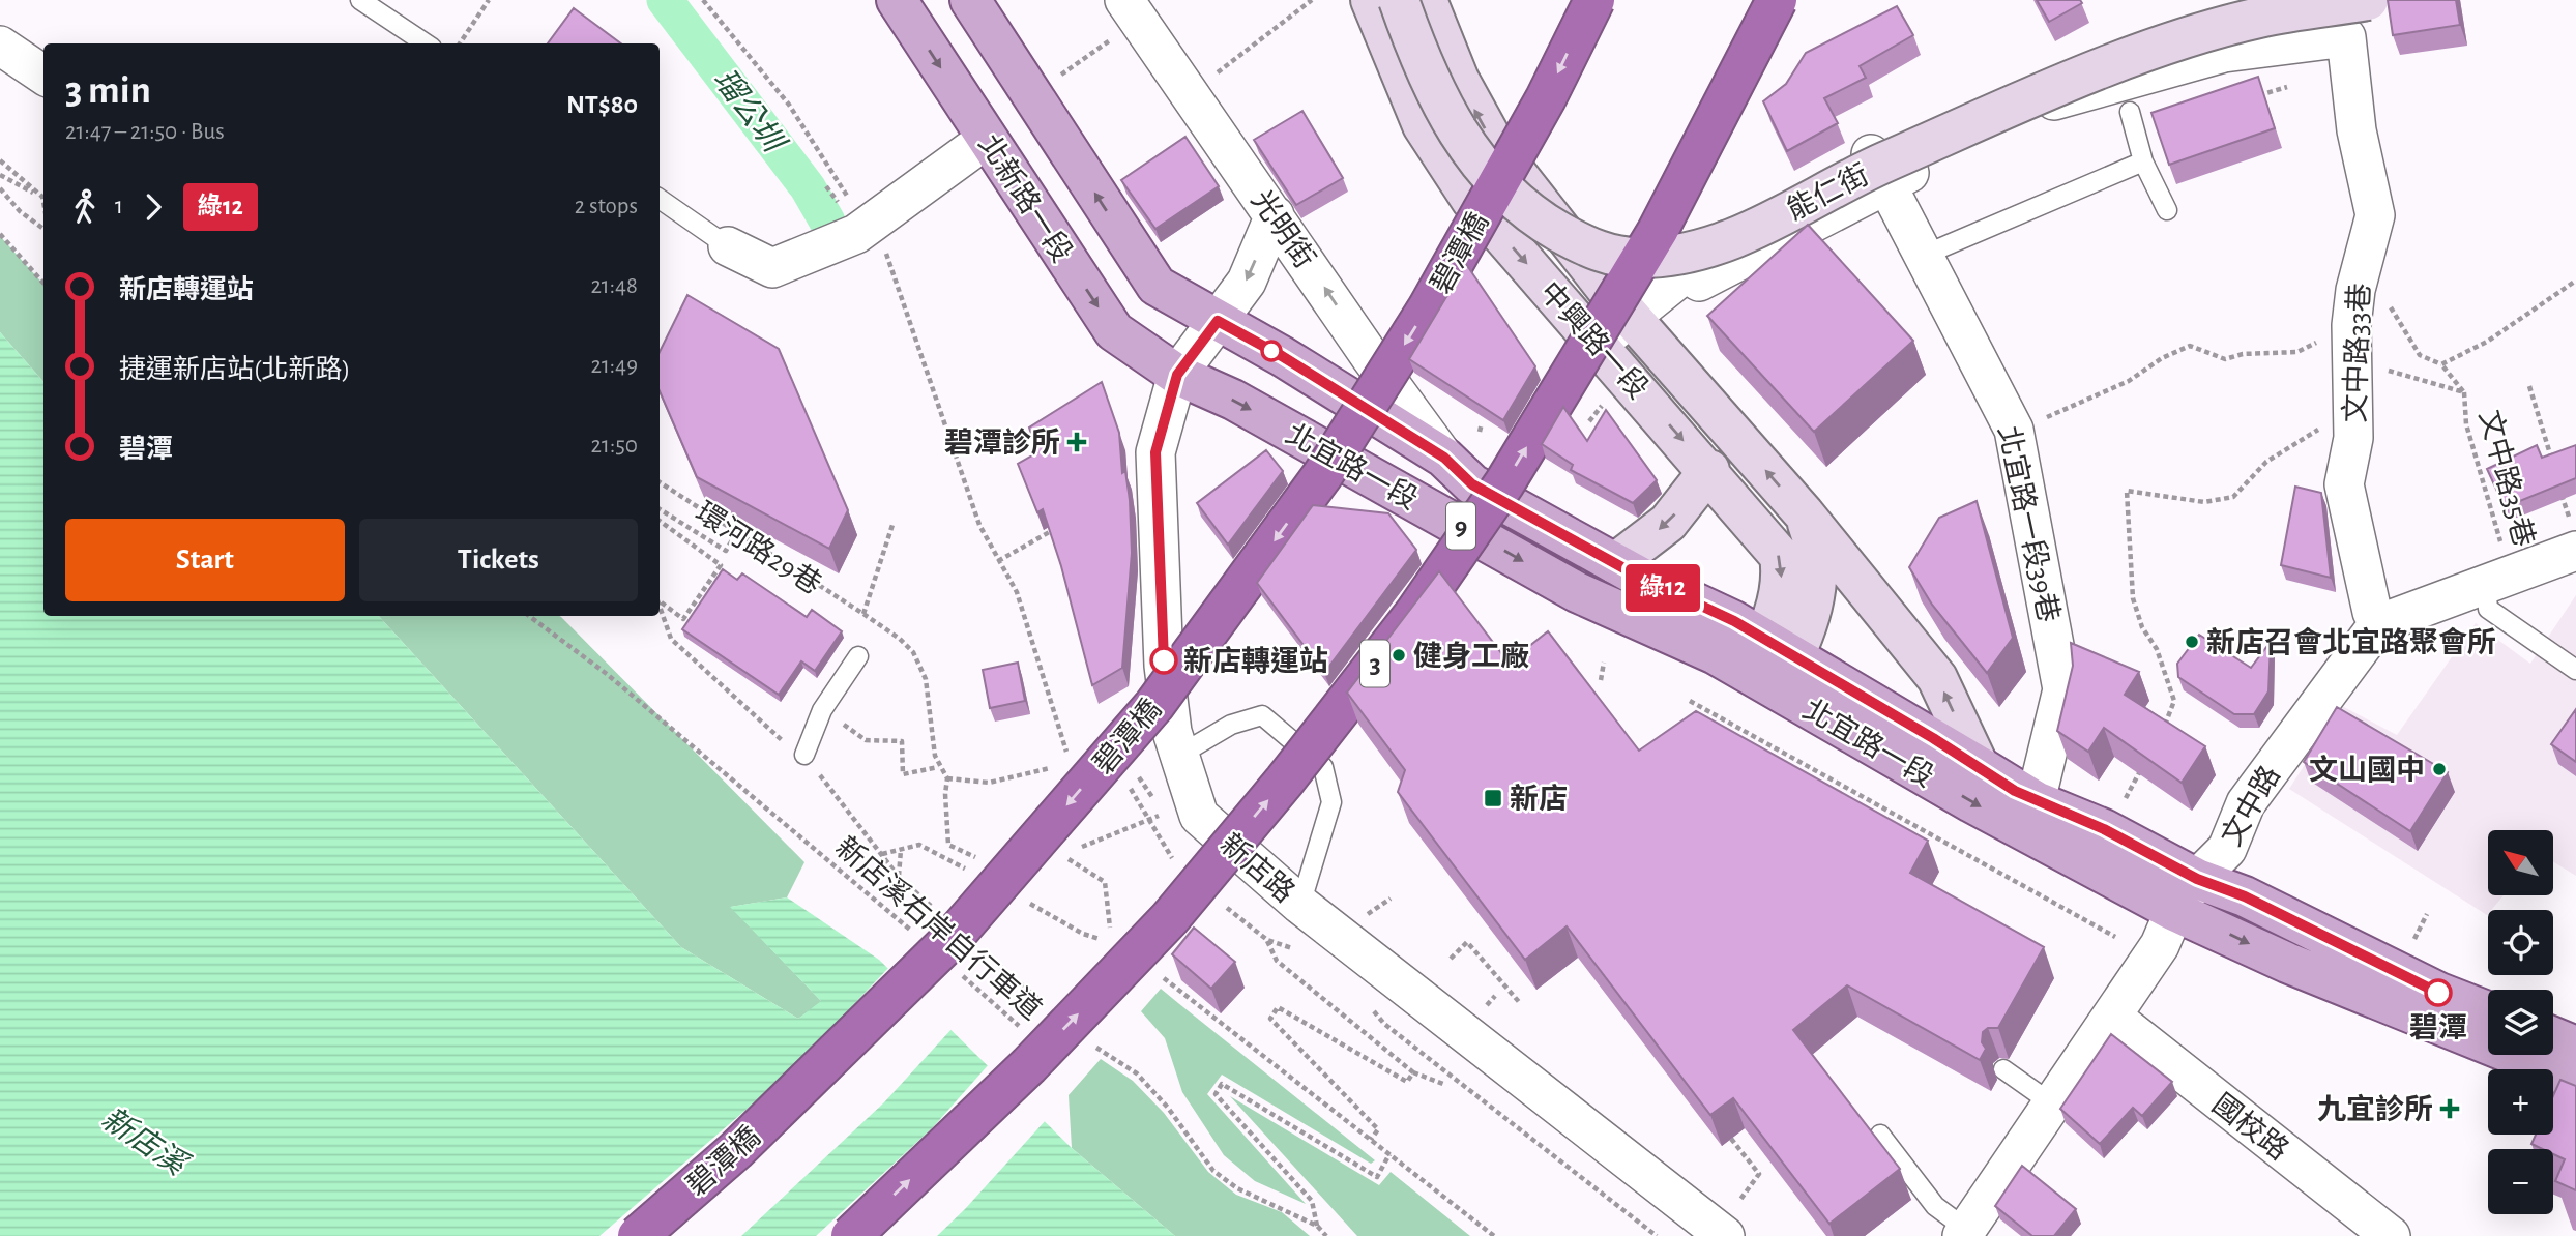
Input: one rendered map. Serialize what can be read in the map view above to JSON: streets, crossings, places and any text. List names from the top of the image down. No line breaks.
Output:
{"streets":{"highway":["碧潭橋","3"],"main road":["北新路一段","北宜路一段","9"],"street":["能仁街","光明街","中興路一段","文中路33巷","北宜路一段39巷","文中路","新店路","國校路"],"path":["文中路35巷","環河路29巷","新店溪右岸自行車道"]},"crossings":[["北新路一段","北宜路一段"],["北新路一段","新店路"],["光明街","北宜路一段"],["光明街","新店路"],["中興路一段","北宜路一段"],["文中路33巷","北宜路一段39巷"],["文中路33巷","文中路"],["北宜路一段","北宜路一段39巷"],["北宜路一段","文中路"],["北宜路一段","新店路"],["文中路","國校路"]],"one_way":["光明街"],"water":["瑠公圳","新店溪"],"places":{"health":["碧潭診所","九宜診所"],"other":["新店召會北宜路聚會所","健身工廠","新店轉運站","文山國中","碧潭"],"transit":["新店"]},"lines":["bus line 綠12"],"north":"top left","page":{"on_map":"綠12","heading":["3 min","21:47 – 21:50 · Bus","NT$80"],"legs":["1","綠12","2 stops"],"list":[{"name":"新店轉運站","value":"21:48"},{"name":"捷運新店站(北新路)","value":"21:49"},{"name":"碧潭","value":"21:50"}],"buttons":["Start","Tickets"],"map_buttons":["+","−"]}}
